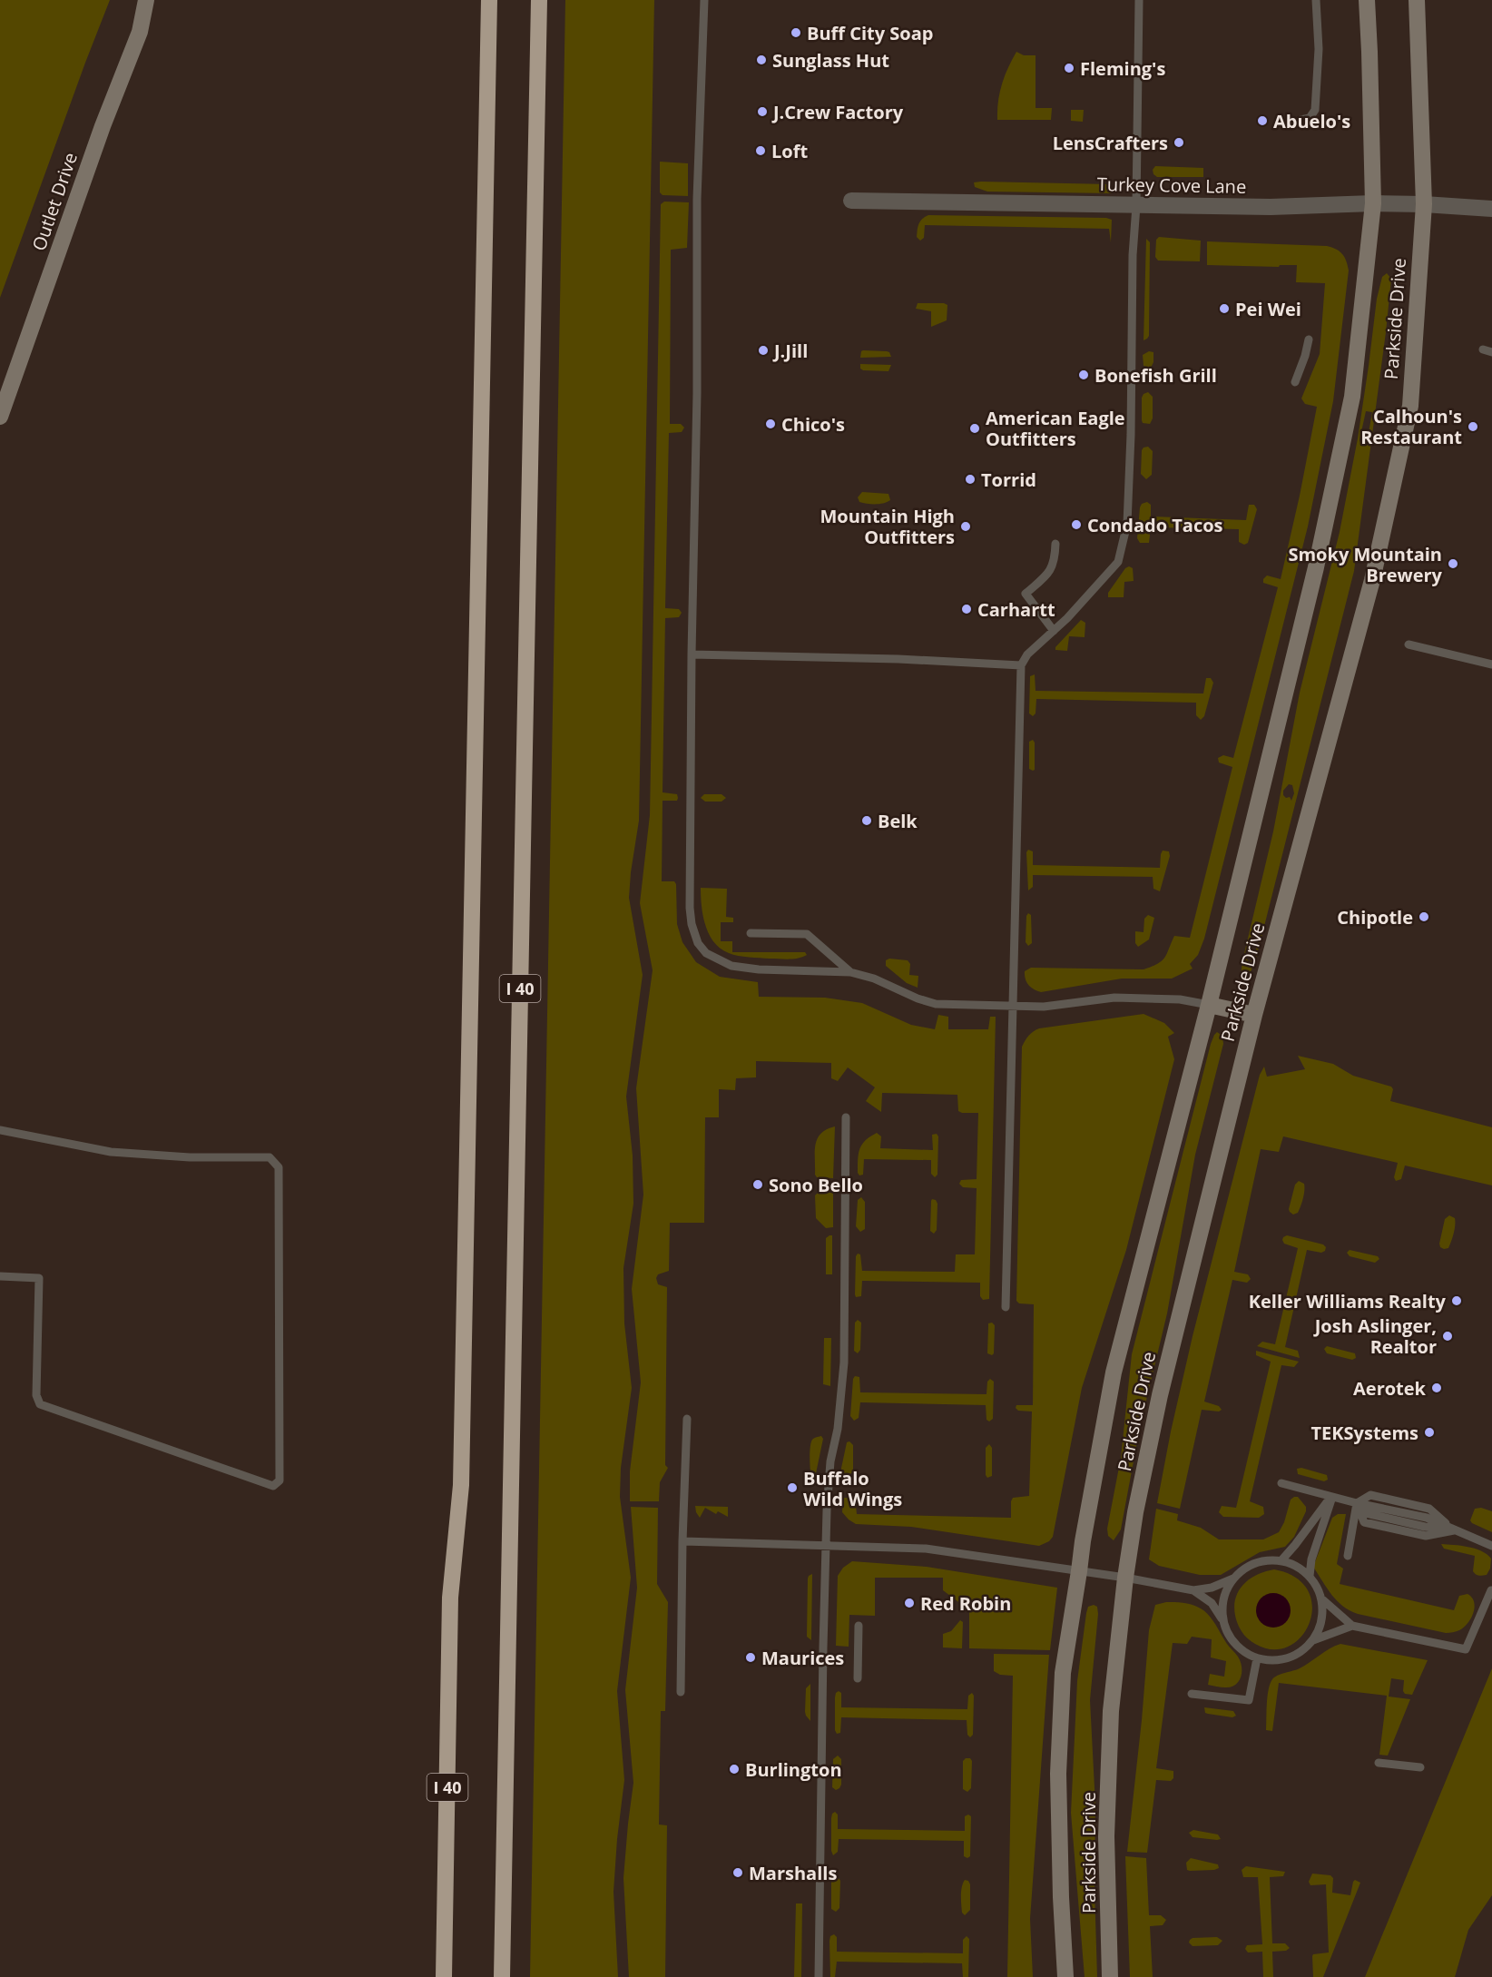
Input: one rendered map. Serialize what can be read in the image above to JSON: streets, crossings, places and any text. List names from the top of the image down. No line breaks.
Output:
{"streets":{"highway":["I 40"],"street":["Turkey Cove Lane","Outlet Drive","Parkside Drive"]},"crossings":[["Turkey Cove Lane","Parkside Drive"]],"places":["Buff City Soap","Sunglass Hut","Fleming's","J.Crew Factory","Abuelo's","LensCrafters","Loft","Pei Wei","J.Jill","Bonefish Grill","Chico's","Calhoun's Restaurant","American Eagle Outfitters","Torrid","Condado Tacos","Mountain High Outfitters","Smoky Mountain Brewery","Carhartt","Belk","Chipotle","Sono Bello","Keller Williams Realty","Josh Aslinger, Realtor","Aerotek","TEKSystems","Buffalo Wild Wings","Red Robin","Maurices","Burlington","Marshalls"]}
